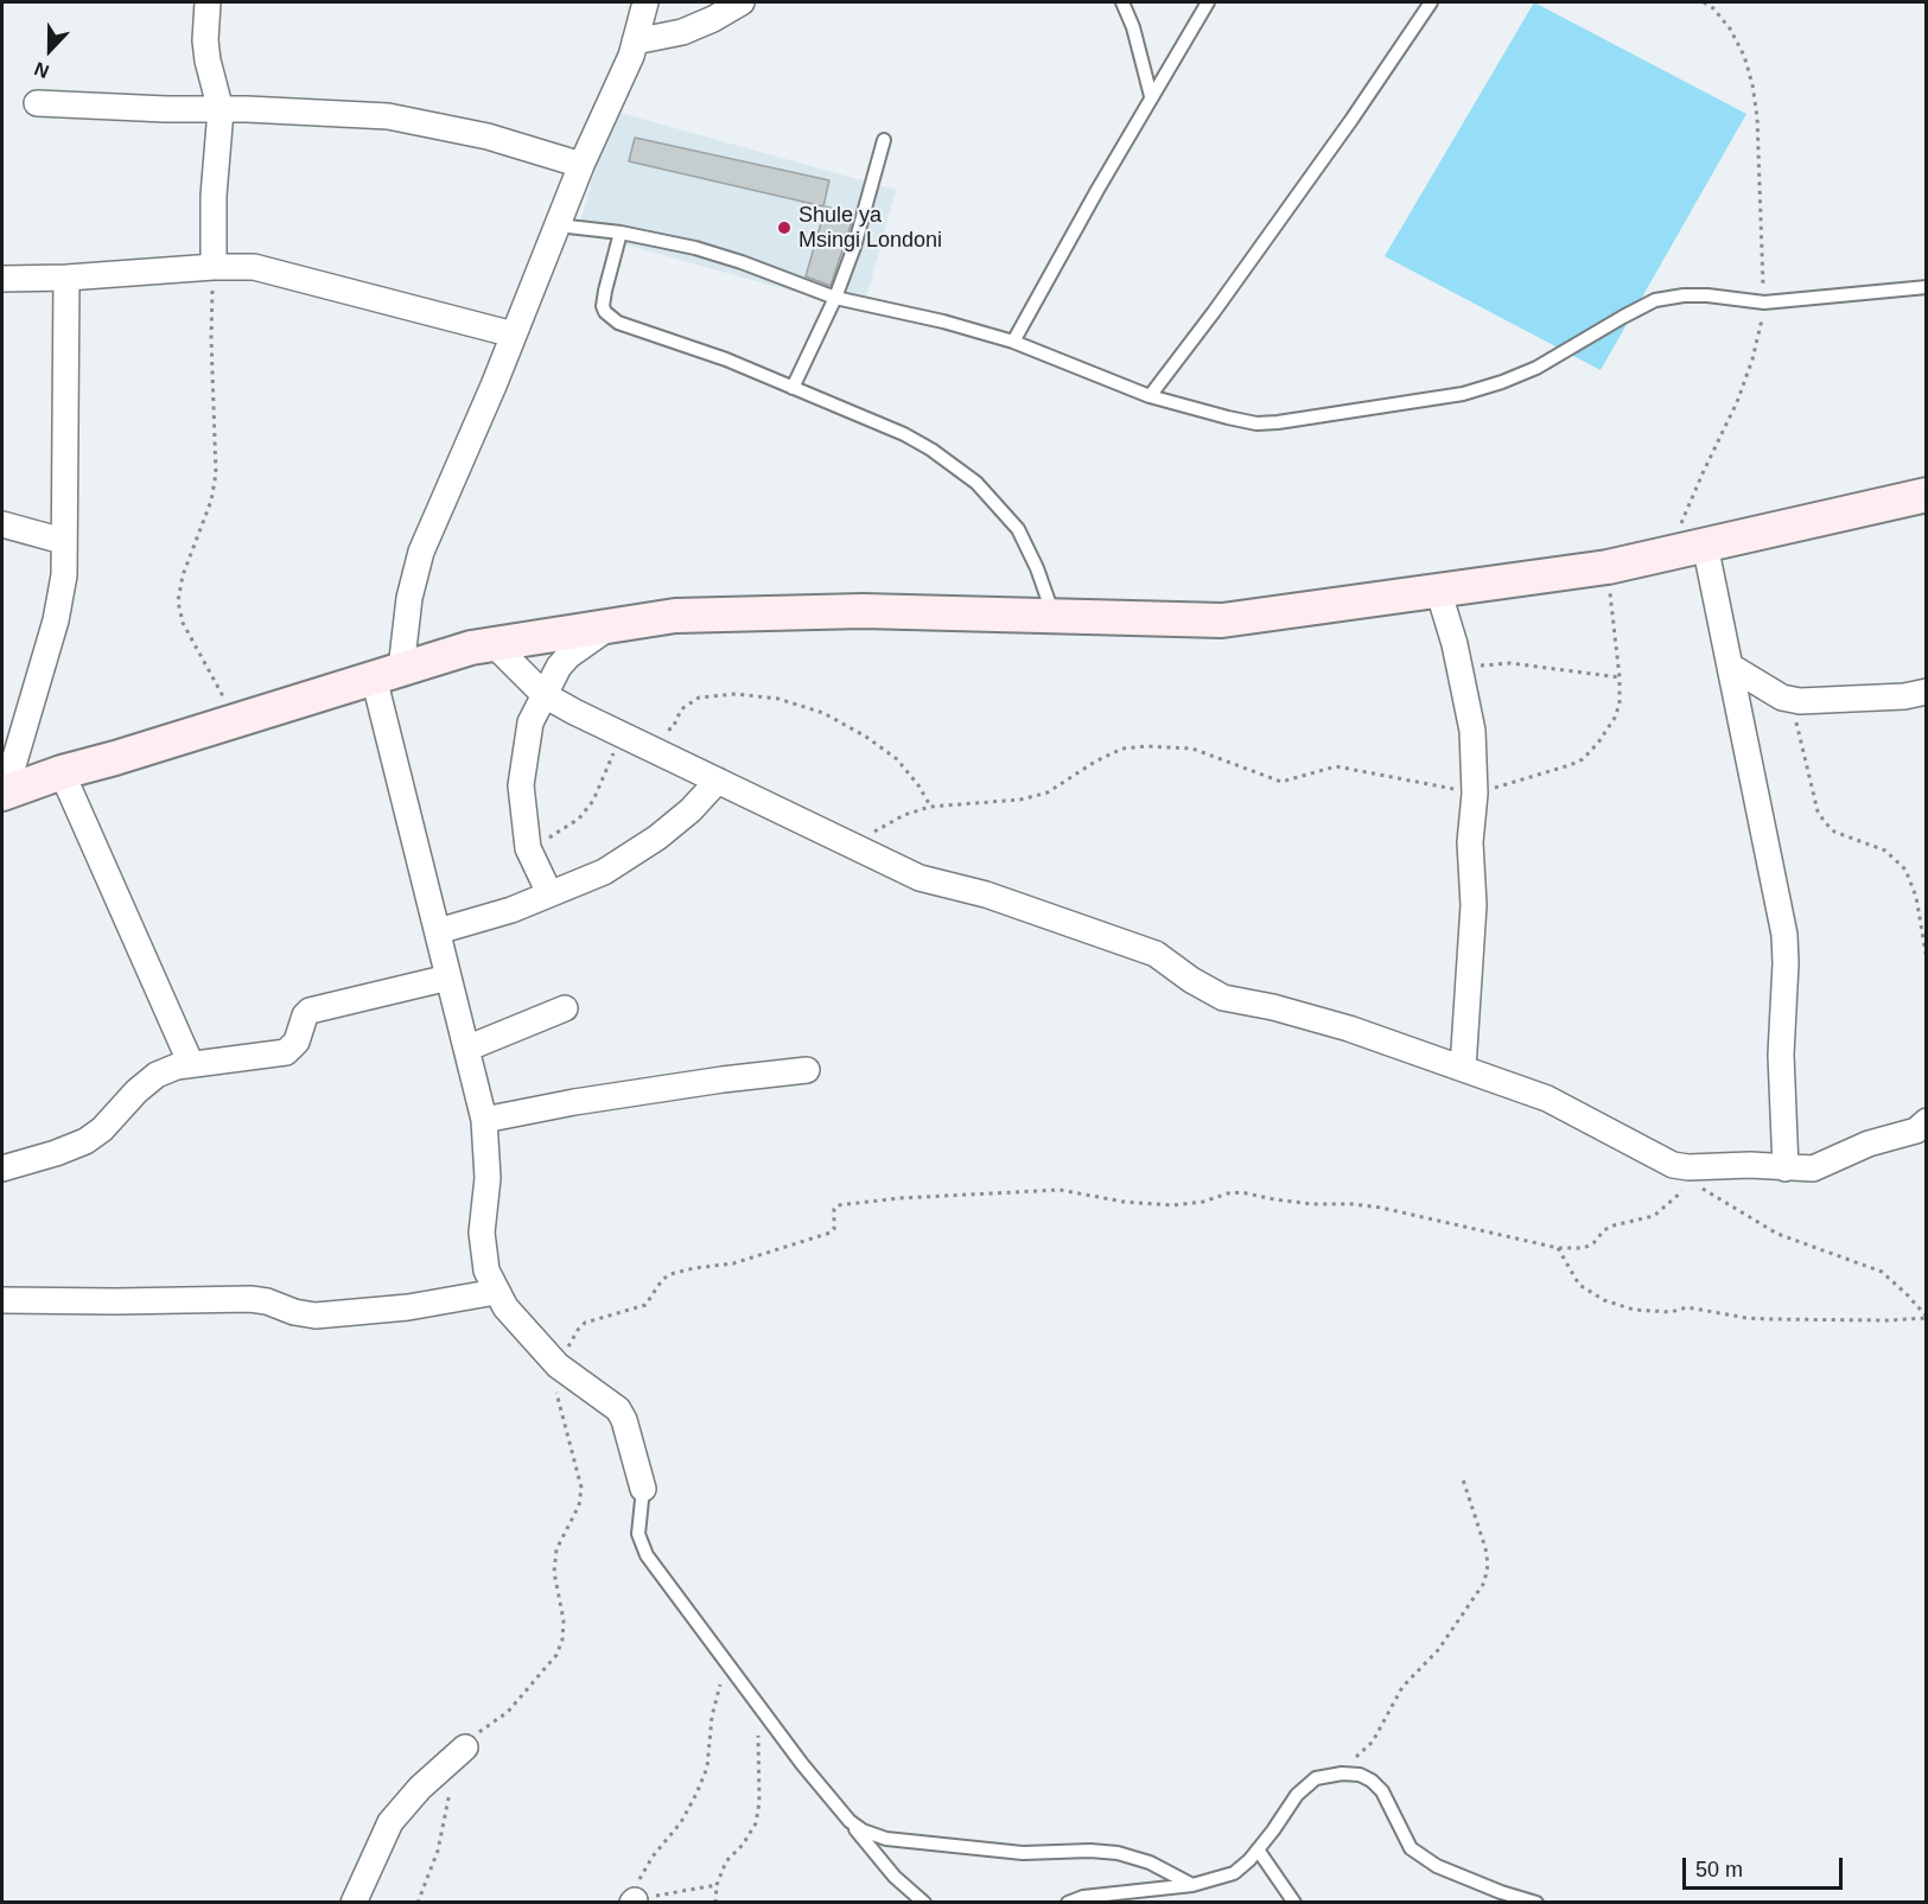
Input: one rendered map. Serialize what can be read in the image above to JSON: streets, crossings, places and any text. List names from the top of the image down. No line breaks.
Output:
{"places":["Shule ya Msingi Londoni"],"scale_bar":"50 m","north":"bottom"}
